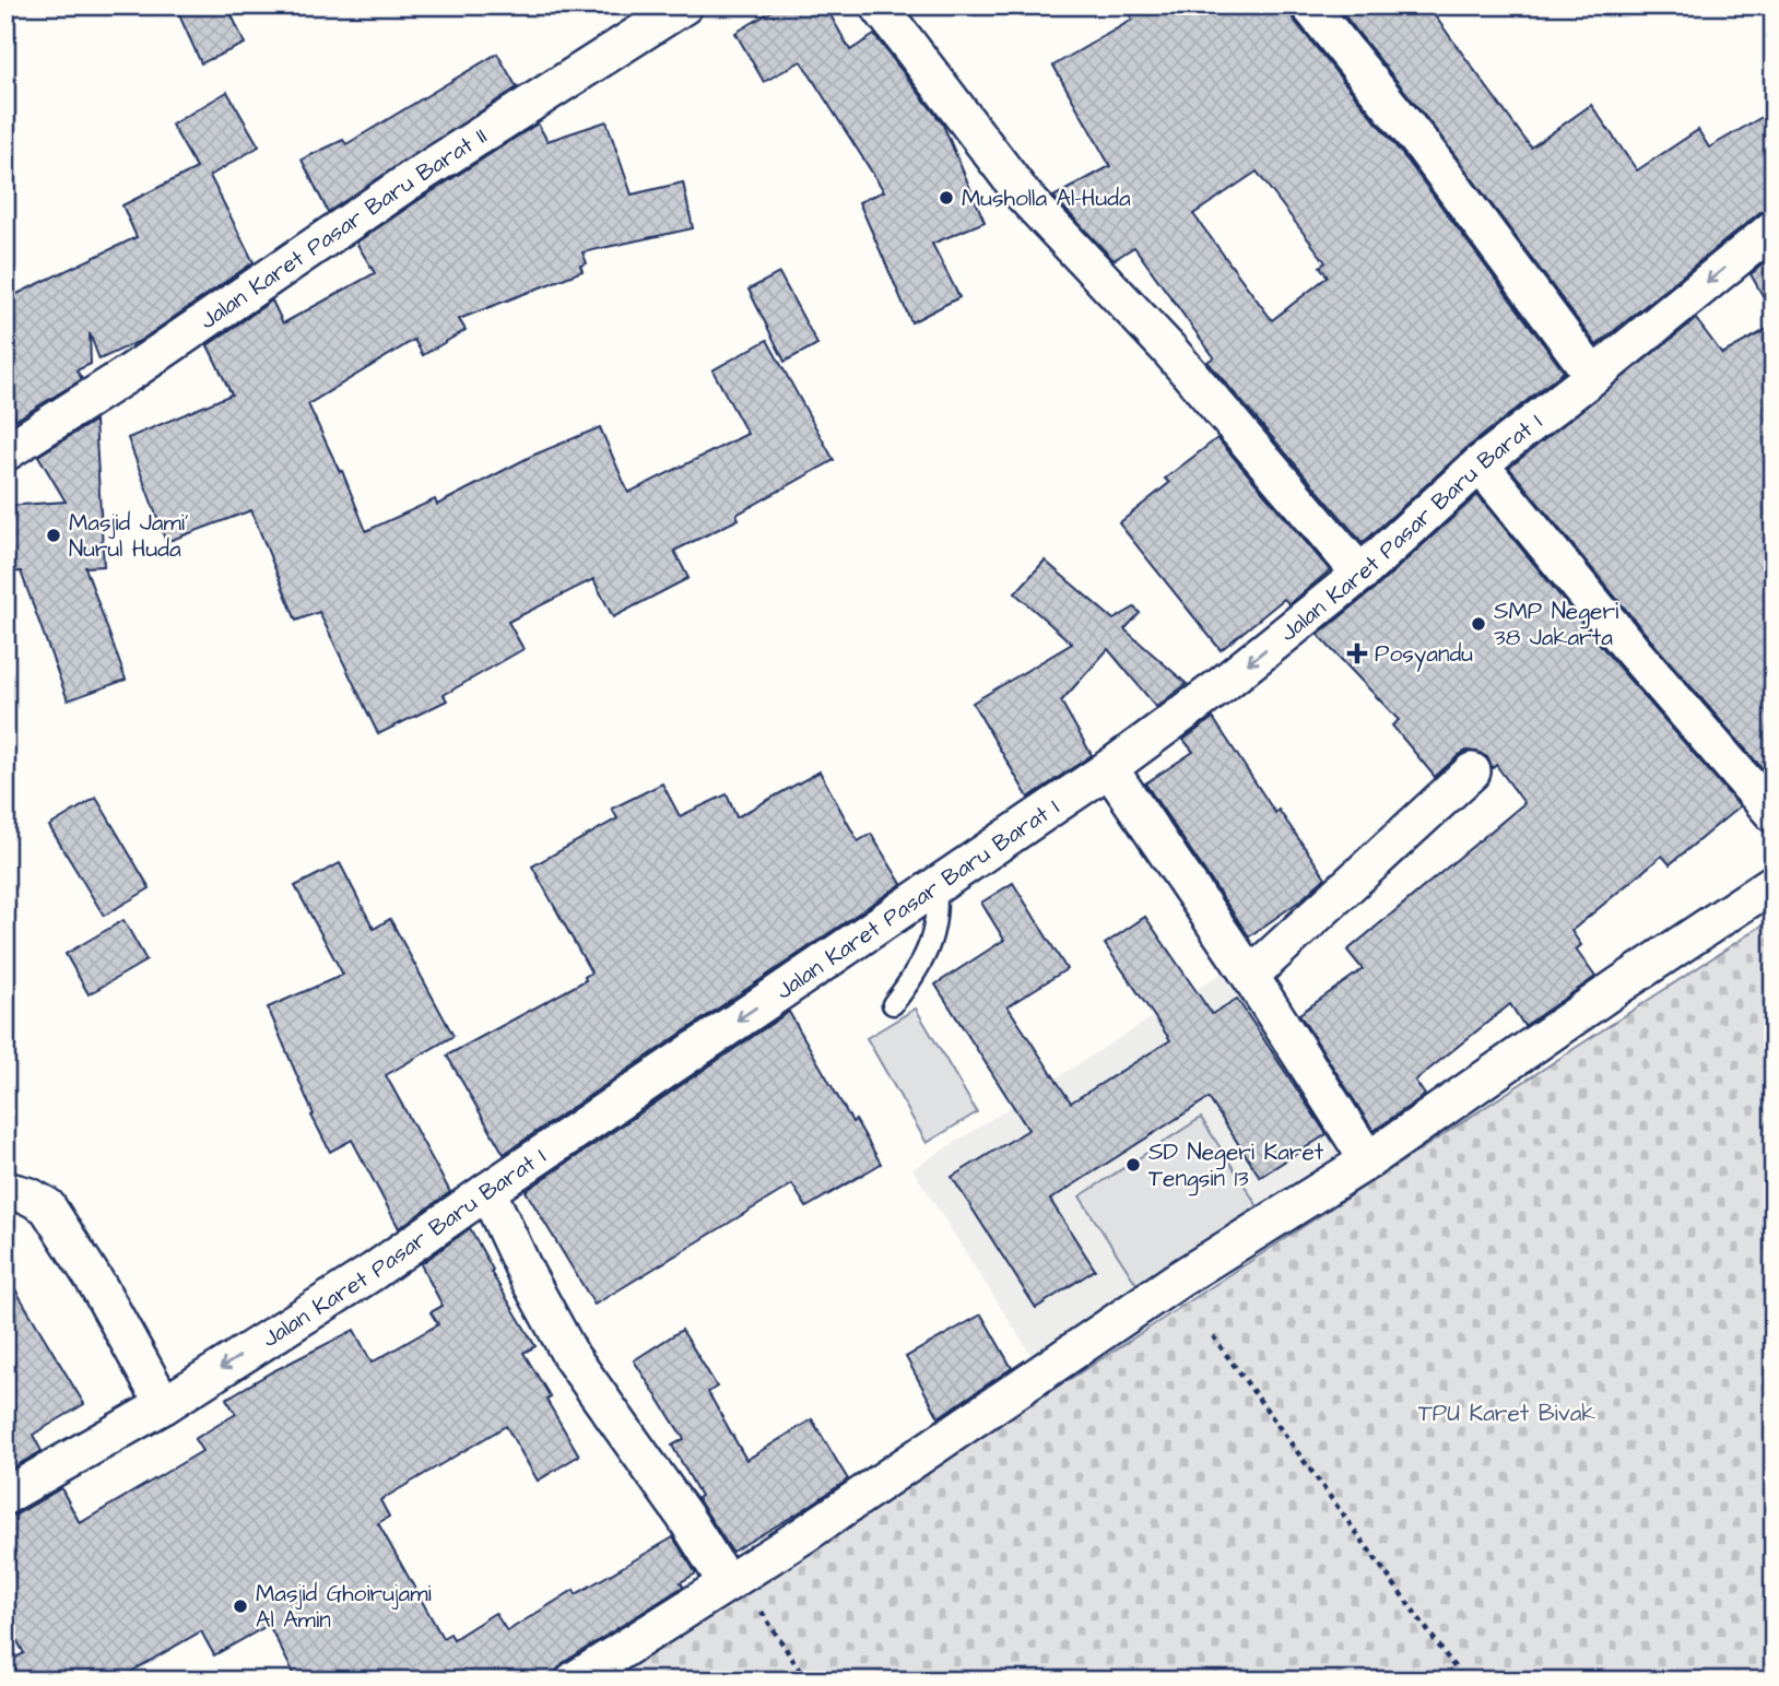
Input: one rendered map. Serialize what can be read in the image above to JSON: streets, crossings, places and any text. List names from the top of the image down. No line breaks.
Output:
{"streets":{"street":["Jalan Karet Pasar Baru Barat II","Jalan Karet Pasar Baru Barat I"]},"one_way":["Jalan Karet Pasar Baru Barat I"],"parks":["TPU Karet Bivak"],"places":{"other":["Musholla Al-Huda","Masjid Jami' Nurul Huda","SMP Negeri 38 Jakarta","SD Negeri Karet Tengsin 13","Masjid Ghoirujami Al Amin"],"health":["Posyandu"]}}
